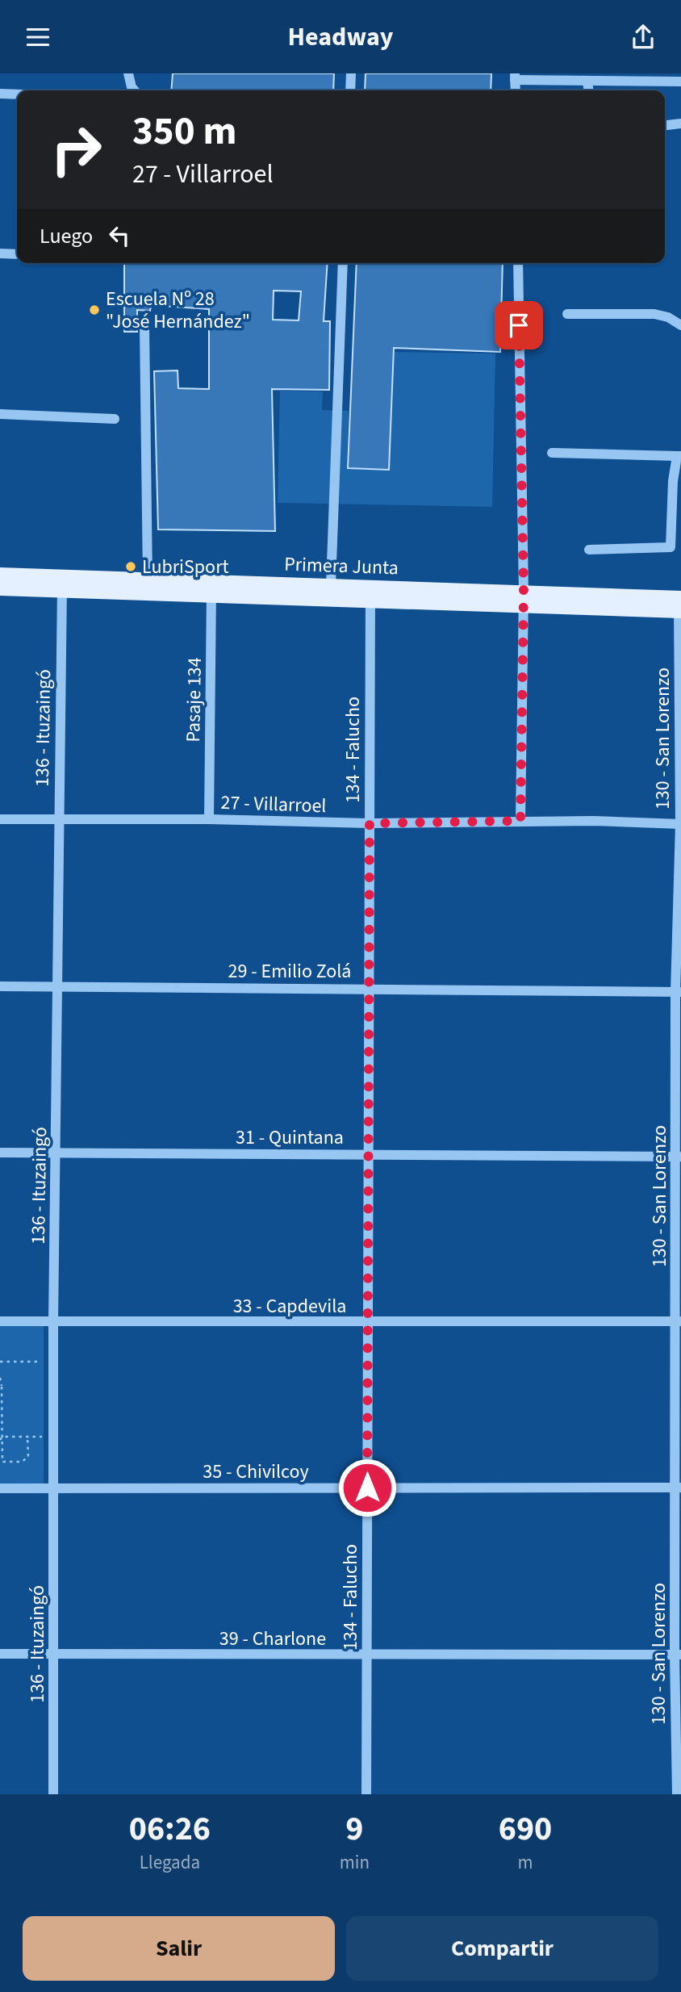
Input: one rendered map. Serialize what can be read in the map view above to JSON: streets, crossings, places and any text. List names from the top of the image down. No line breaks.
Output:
{"streets":{"main road":["Primera Junta"],"street":["Pasaje 134","136 - Ituzaingó","130 - San Lorenzo","134 - Falucho","27 - Villarroel","29 - Emilio Zolá","31 - Quintana","33 - Capdevila","35 - Chivilcoy","39 - Charlone"]},"crossings":[["Primera Junta","Pasaje 134"],["Primera Junta","136 - Ituzaingó"],["Primera Junta","130 - San Lorenzo"],["Primera Junta","134 - Falucho"],["Pasaje 134","27 - Villarroel"],["136 - Ituzaingó","27 - Villarroel"],["136 - Ituzaingó","29 - Emilio Zolá"],["136 - Ituzaingó","31 - Quintana"],["136 - Ituzaingó","33 - Capdevila"],["136 - Ituzaingó","35 - Chivilcoy"],["136 - Ituzaingó","39 - Charlone"],["130 - San Lorenzo","27 - Villarroel"],["130 - San Lorenzo","29 - Emilio Zolá"],["130 - San Lorenzo","31 - Quintana"],["130 - San Lorenzo","33 - Capdevila"],["130 - San Lorenzo","35 - Chivilcoy"],["130 - San Lorenzo","39 - Charlone"],["134 - Falucho","27 - Villarroel"],["134 - Falucho","29 - Emilio Zolá"],["134 - Falucho","31 - Quintana"],["134 - Falucho","33 - Capdevila"],["134 - Falucho","35 - Chivilcoy"],["134 - Falucho","39 - Charlone"]],"places":["Escuela Nº 28 \"José Hernández\"","LubriSport"],"page":{"header":"Headway","turn":["350 m","27 - Villarroel"],"then":"Luego","eta":["06:26","Llegada","9","min","690","m"],"buttons":["Salir","Compartir"]}}
